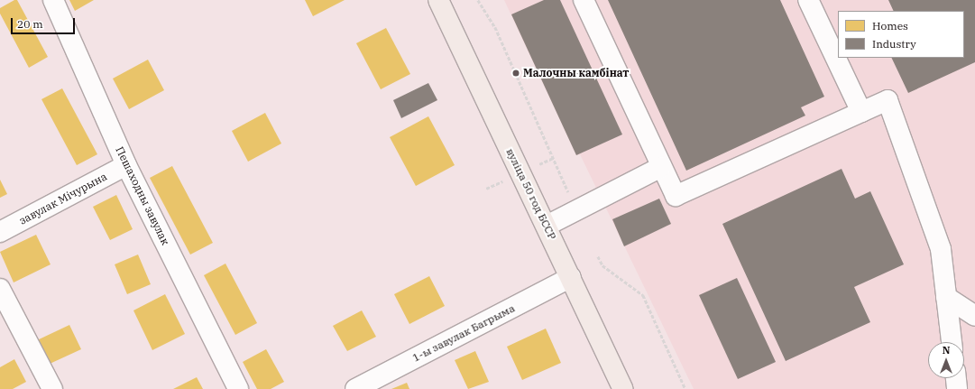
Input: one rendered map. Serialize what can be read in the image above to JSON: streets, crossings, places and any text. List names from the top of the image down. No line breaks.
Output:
{"streets":{"main road":["вуліца 50 год БССР"],"street":["Пешаходны завулак","завулак Мічурына","1-ы завулак Багрыма"]},"crossings":[["вуліца 50 год БССР","1-ы завулак Багрыма"],["Пешаходны завулак","завулак Мічурына"]],"places":["Малочны камбінат"],"legend":["Homes","Industry"],"scale_bar":"20 m","north":"top"}
